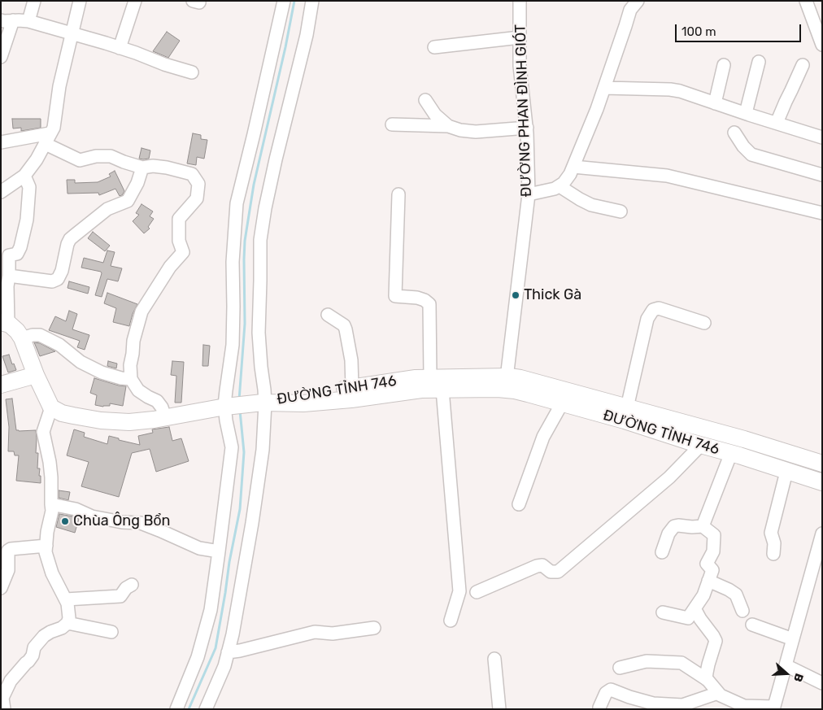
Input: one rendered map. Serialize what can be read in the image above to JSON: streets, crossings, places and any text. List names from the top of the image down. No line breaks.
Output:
{"streets":{"main road":["ĐƯỜNG TỈNH 746"],"street":["ĐƯỜNG PHAN ĐÌNH GIÓT"]},"crossings":[["ĐƯỜNG PHAN ĐÌNH GIÓT","ĐƯỜNG TỈNH 746"]],"places":["Thick Gà","Chùa Ông Bổn"],"scale_bar":"100 m","north":"right"}
